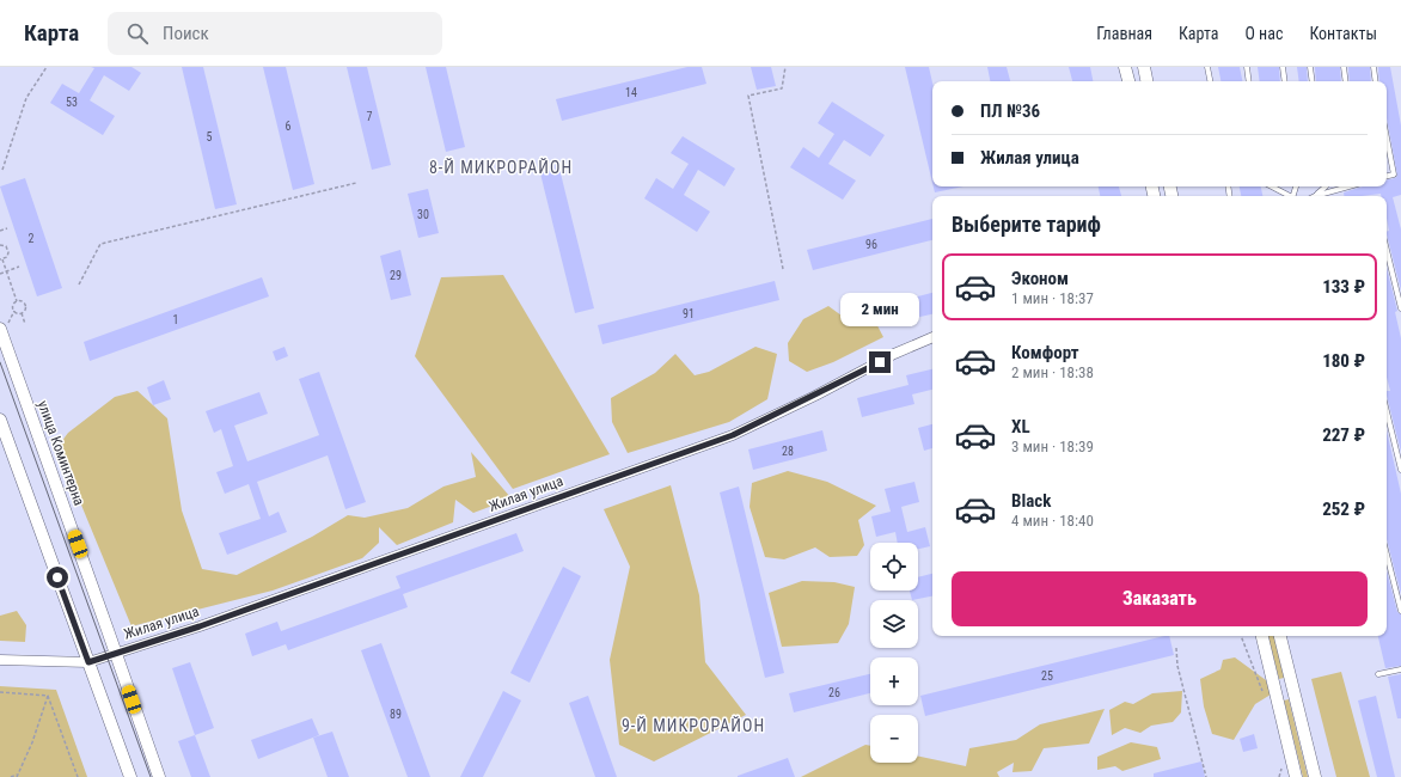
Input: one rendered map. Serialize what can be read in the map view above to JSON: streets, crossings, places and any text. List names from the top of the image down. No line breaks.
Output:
{"streets":{"street":["улица Коминтерна","Жилая улица"]},"crossings":[["улица Коминтерна","Жилая улица"]],"districts":["8-Й МИКРОРАЙОН","9-Й МИКРОРАЙОН"],"house_numbers":["14","53","7","6","5","30","2","96","29","91","1","28","25","26","89"],"page":{"header":"Карта","search":"Поиск","nav":["Главная","Карта","О нас","Контакты"],"banner":["ПЛ №36","Жилая улица"],"heading":"Выберите тариф","list":[{"name":"Эконом","note":"1 мин · 18:37","value":"133 ₽"},{"name":"Комфорт","note":"2 мин · 18:38","value":"180 ₽"},{"name":"XL","note":"3 мин · 18:39","value":"227 ₽"},{"name":"Black","note":"4 мин · 18:40","value":"252 ₽"}],"bubble":"2 мин","map_buttons":["+","−"],"buttons":"Заказать"}}
